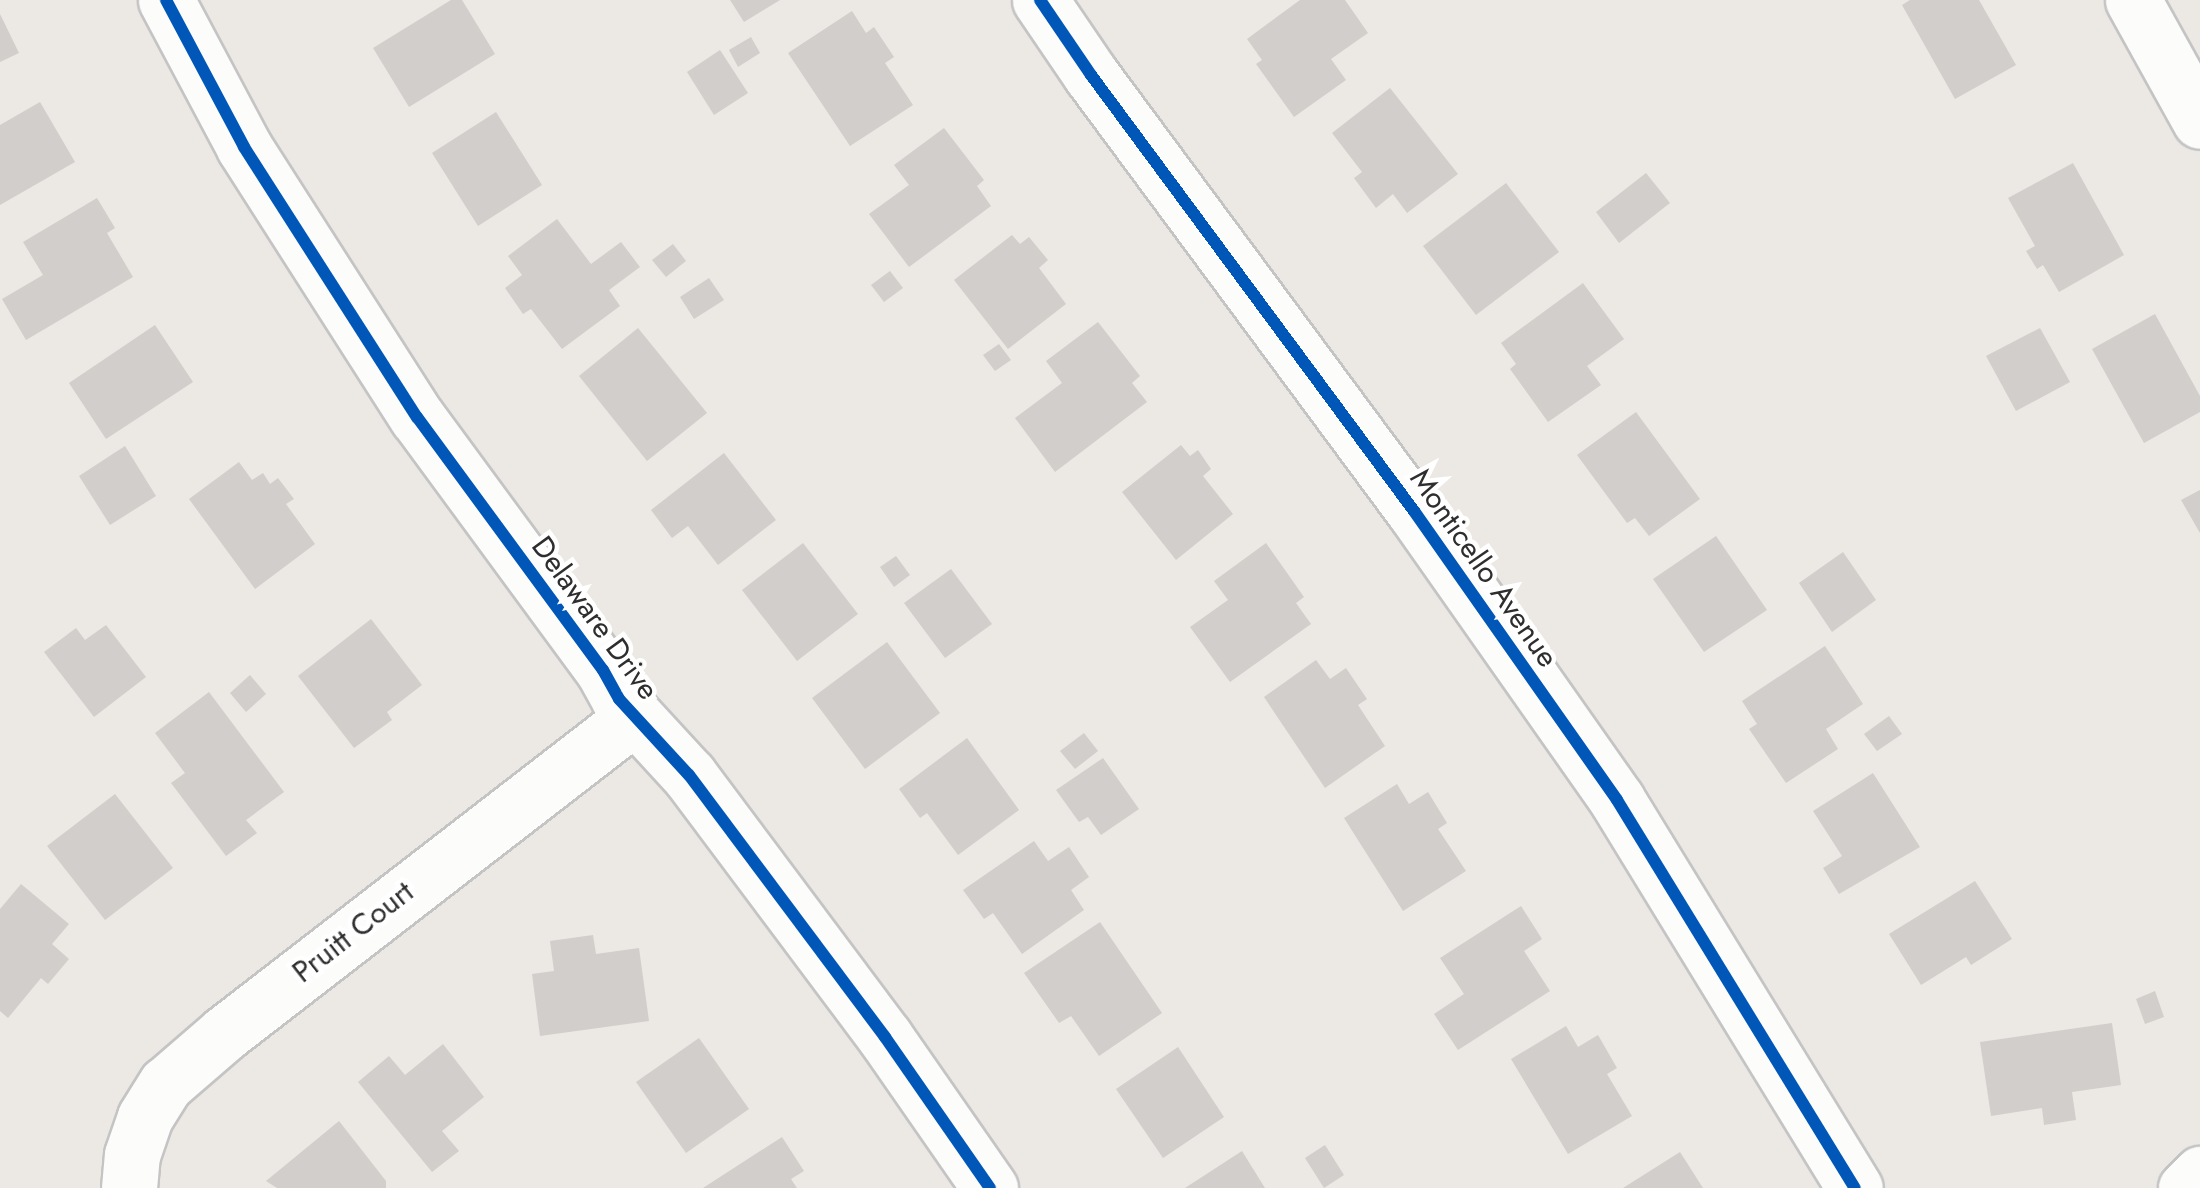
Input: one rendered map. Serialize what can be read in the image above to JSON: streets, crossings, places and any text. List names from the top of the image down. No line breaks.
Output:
{"streets":{"street":["Monticello Avenue","Delaware Drive","Pruitt Court"]},"crossings":[["Delaware Drive","Pruitt Court"]]}
